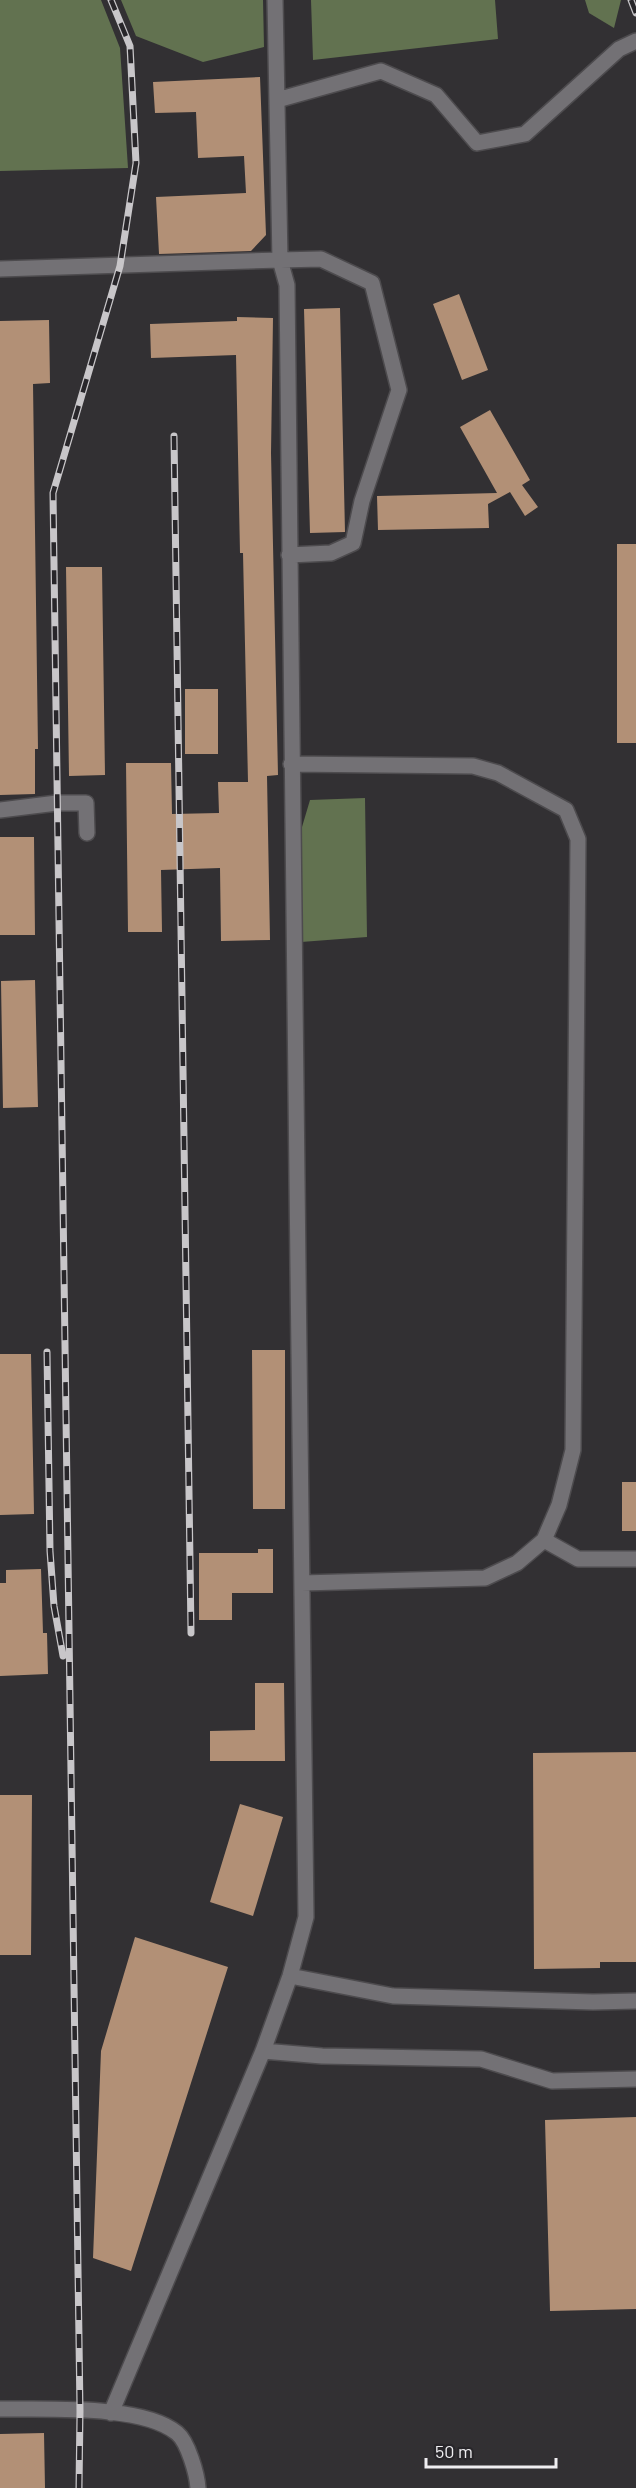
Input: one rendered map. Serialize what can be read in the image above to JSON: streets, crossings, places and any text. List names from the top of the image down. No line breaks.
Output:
{"scale_bar":"50 m"}
